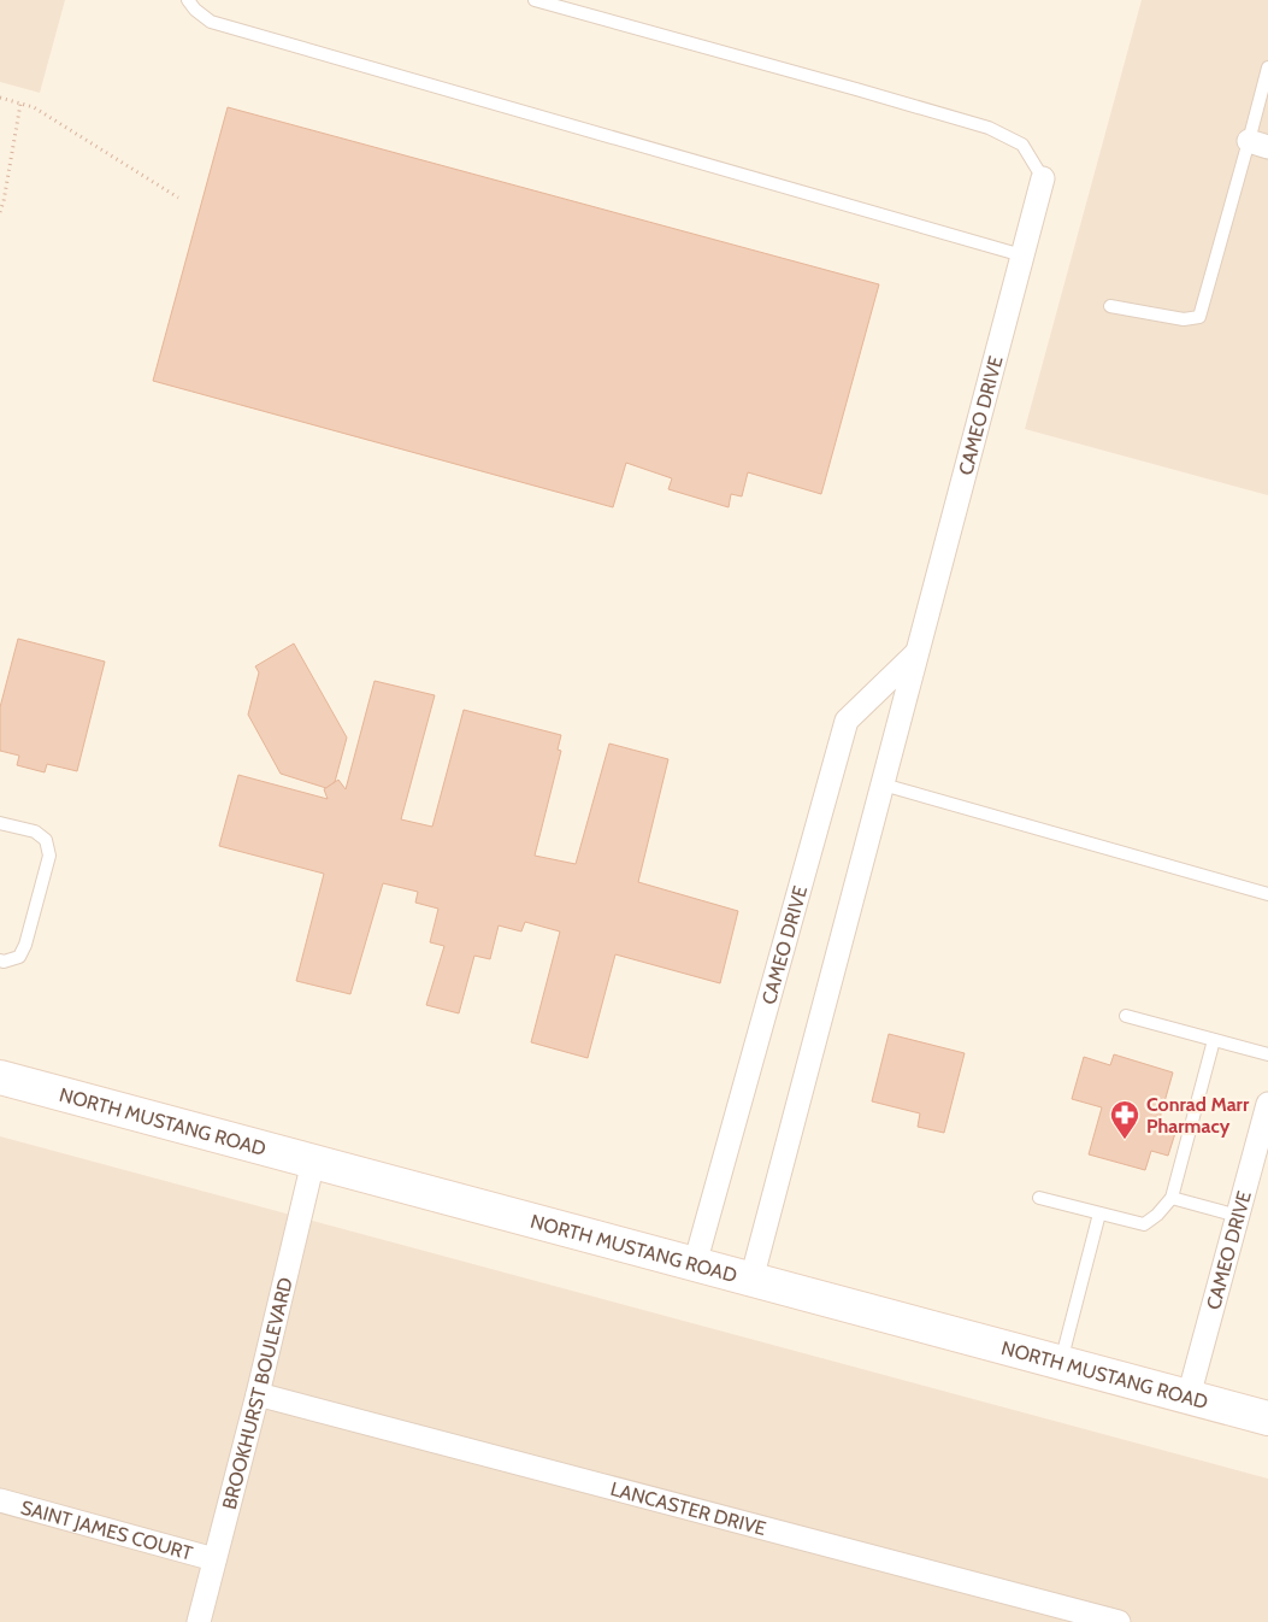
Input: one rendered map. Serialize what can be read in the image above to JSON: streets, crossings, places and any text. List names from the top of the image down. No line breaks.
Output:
{"streets":{"main road":["NORTH MUSTANG ROAD"],"street":["CAMEO DRIVE","BROOKHURST BOULEVARD","LANCASTER DRIVE","SAINT JAMES COURT"]},"crossings":[["CAMEO DRIVE","NORTH MUSTANG ROAD"],["NORTH MUSTANG ROAD","BROOKHURST BOULEVARD"],["BROOKHURST BOULEVARD","LANCASTER DRIVE"],["BROOKHURST BOULEVARD","SAINT JAMES COURT"]],"places":{"pharmacy":["Conrad Marr Pharmacy"]}}
